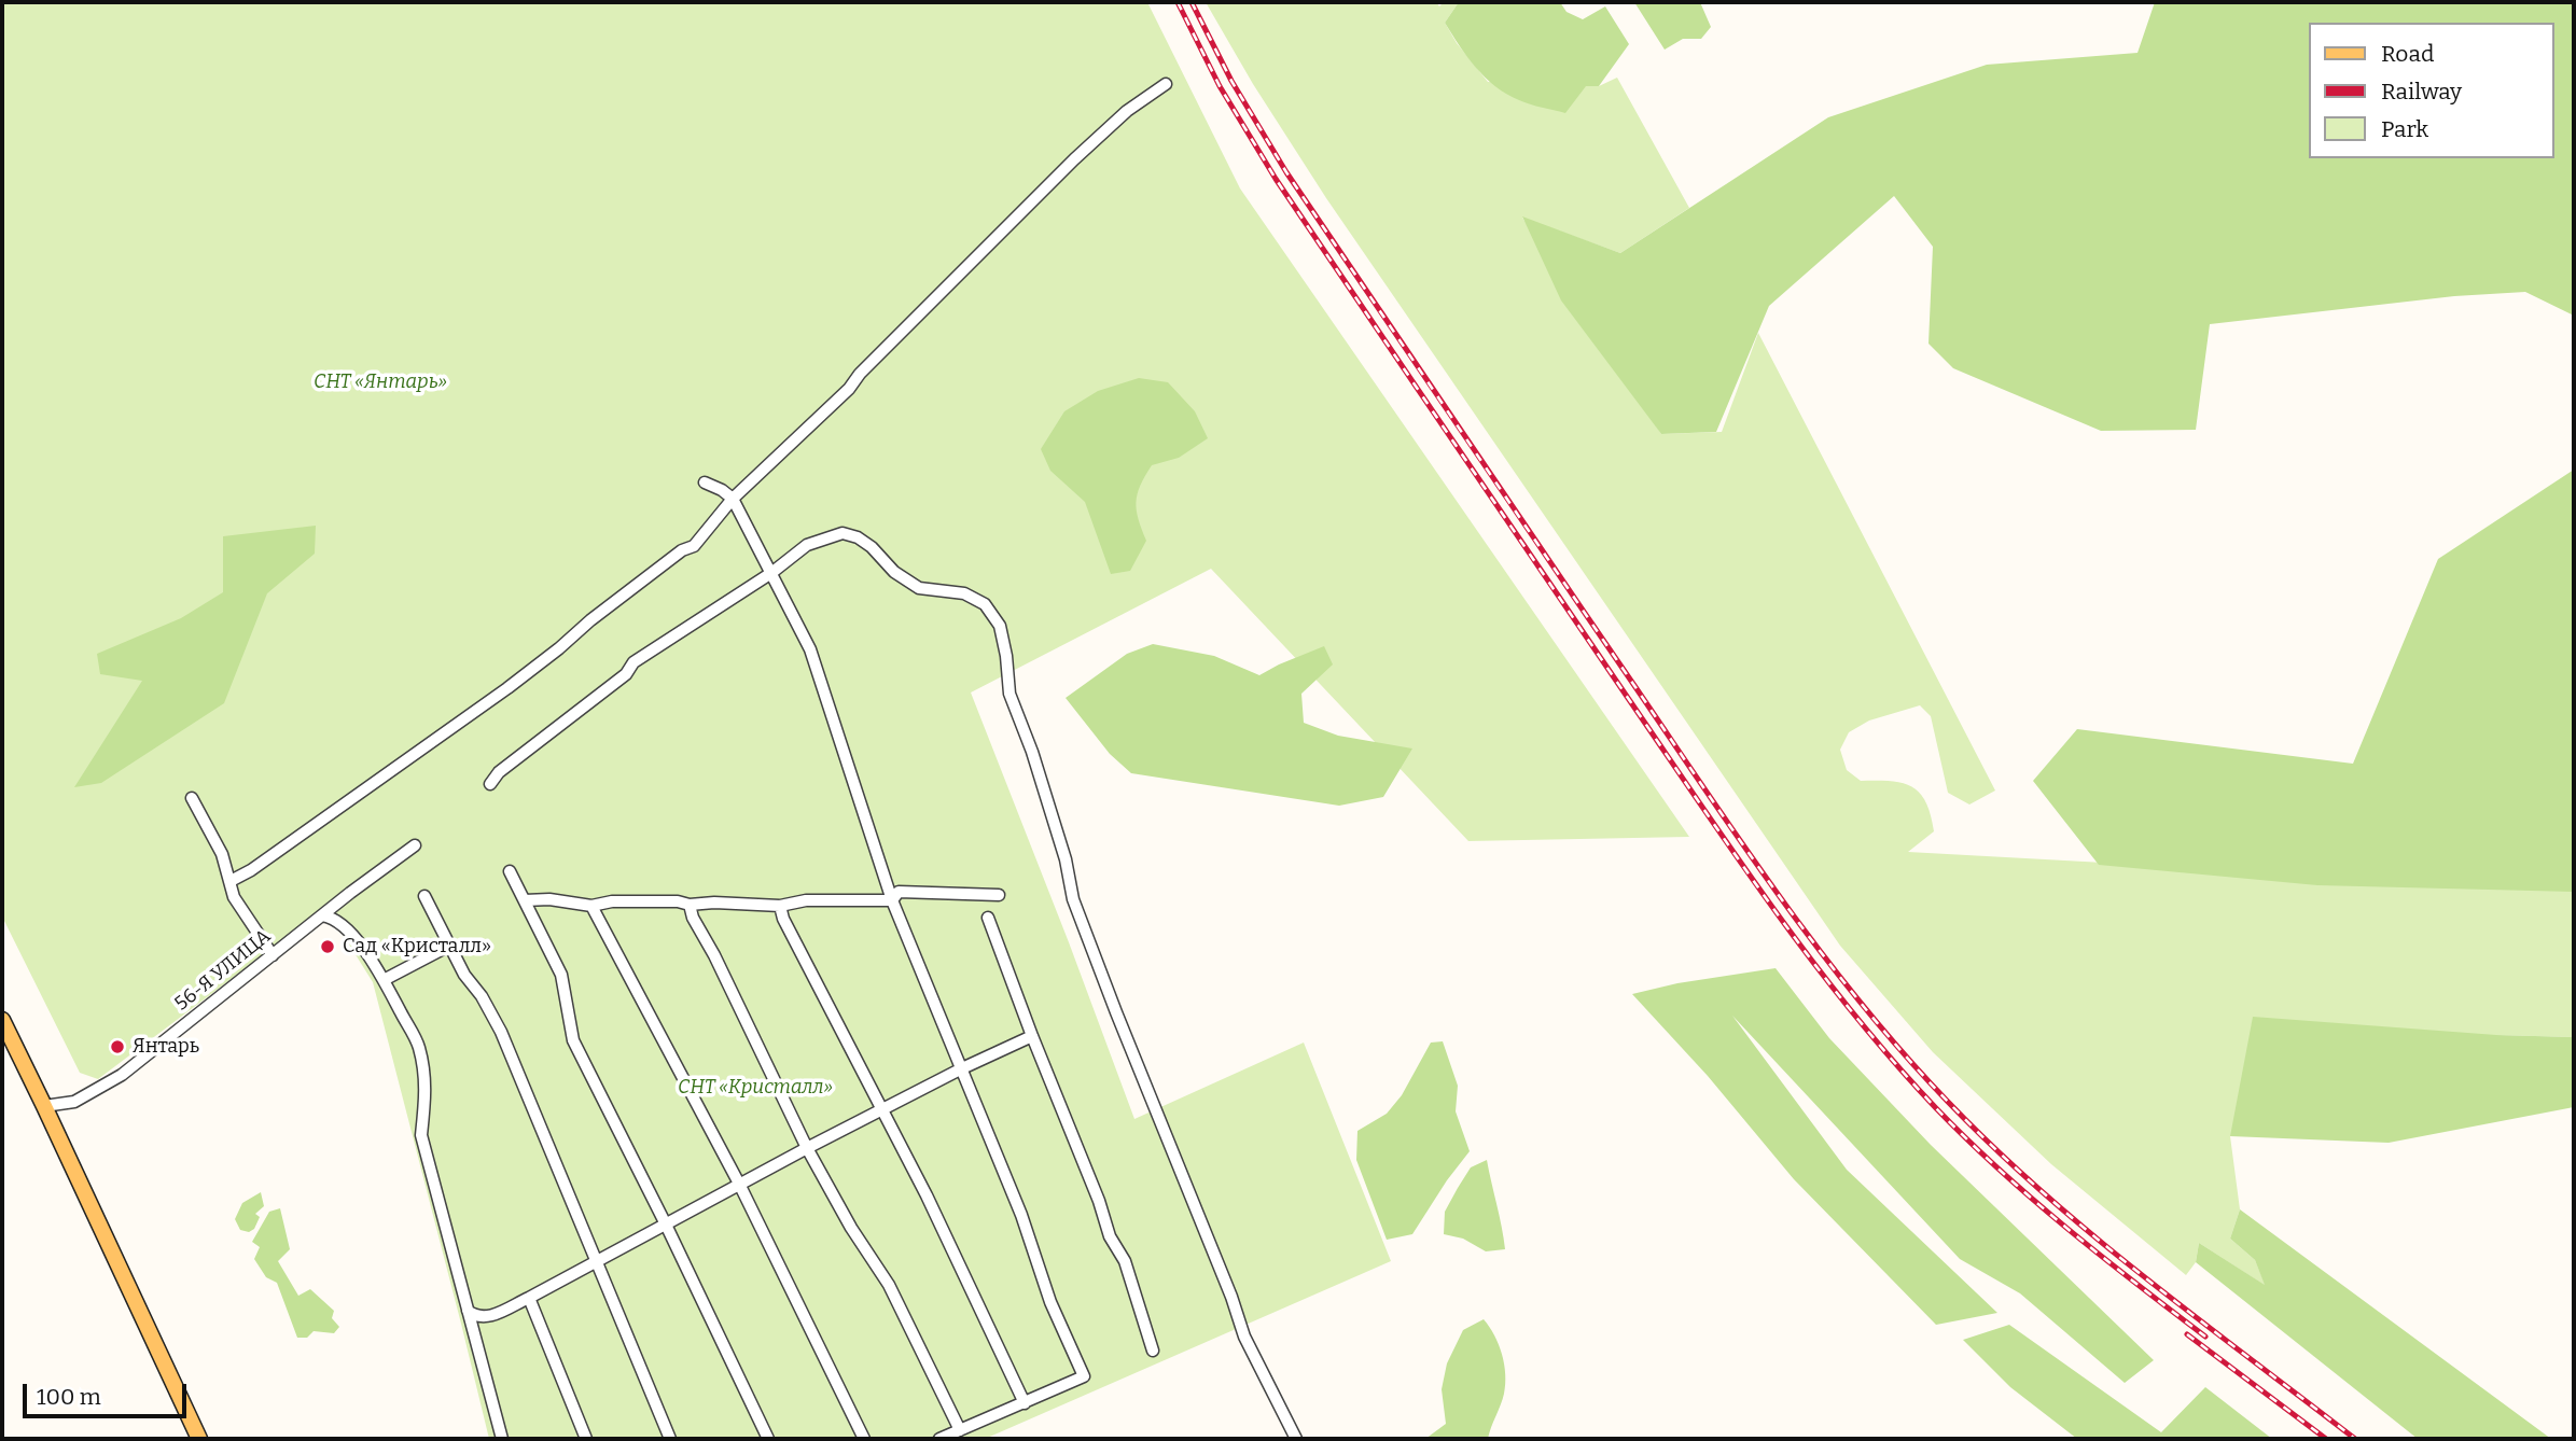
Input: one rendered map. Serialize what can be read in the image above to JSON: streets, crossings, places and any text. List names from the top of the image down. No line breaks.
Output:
{"streets":{"street":["56-Я УЛИЦА"]},"parks":["СНТ «Янтарь»","СНТ «Кристалл»"],"places":["Сад «Кристалл»","Янтарь"],"legend":["Road","Railway","Park"],"scale_bar":"100 m"}
